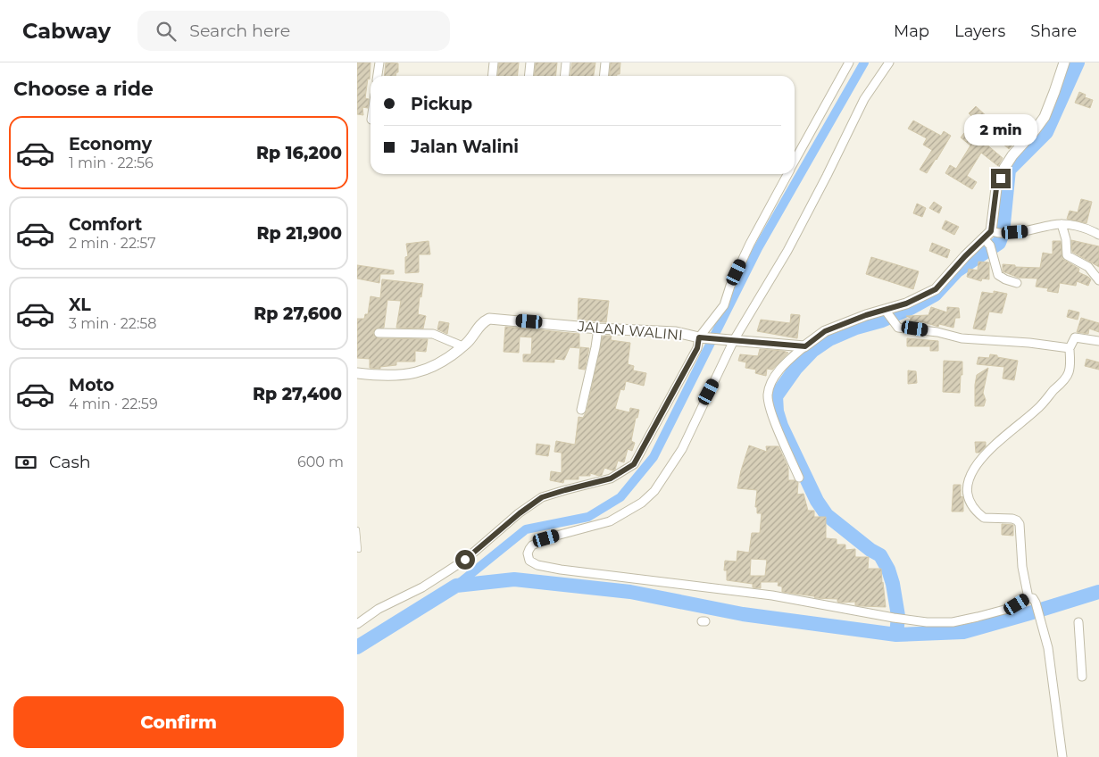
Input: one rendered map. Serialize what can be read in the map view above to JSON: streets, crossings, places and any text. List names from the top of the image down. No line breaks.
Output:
{"streets":{"street":["JALAN WALINI"]},"page":{"header":"Cabway","search":"Search here","nav":["Map","Layers","Share"],"heading":"Choose a ride","banner":["Pickup","Jalan Walini"],"bubble":"2 min","list":[{"name":"Economy","note":"1 min · 22:56","value":"Rp 16,200"},{"name":"Comfort","note":"2 min · 22:57","value":"Rp 21,900"},{"name":"XL","note":"3 min · 22:58","value":"Rp 27,600"},{"name":"Moto","note":"4 min · 22:59","value":"Rp 27,400"}],"pay":["Cash","600 m"],"buttons":"Confirm"}}
